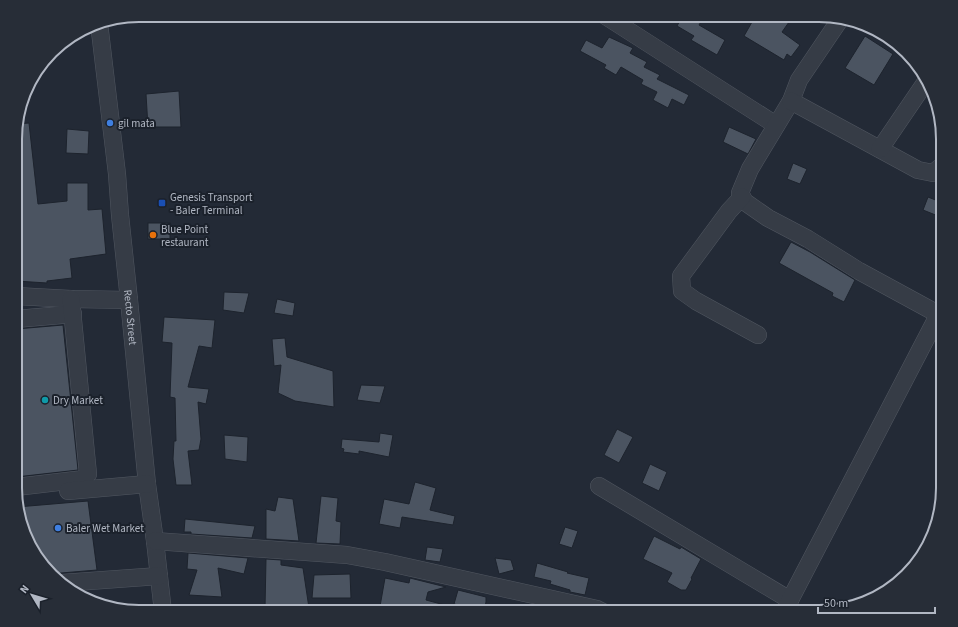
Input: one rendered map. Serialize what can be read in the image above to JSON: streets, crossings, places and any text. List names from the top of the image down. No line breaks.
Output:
{"streets":{"street":["Recto Street"]},"places":{"other":["gil mata","Blue Point restaurant","Dry Market","Baler Wet Market"],"transit":["Genesis Transport - Baler Terminal"]},"scale_bar":"50 m","north":"top left"}
